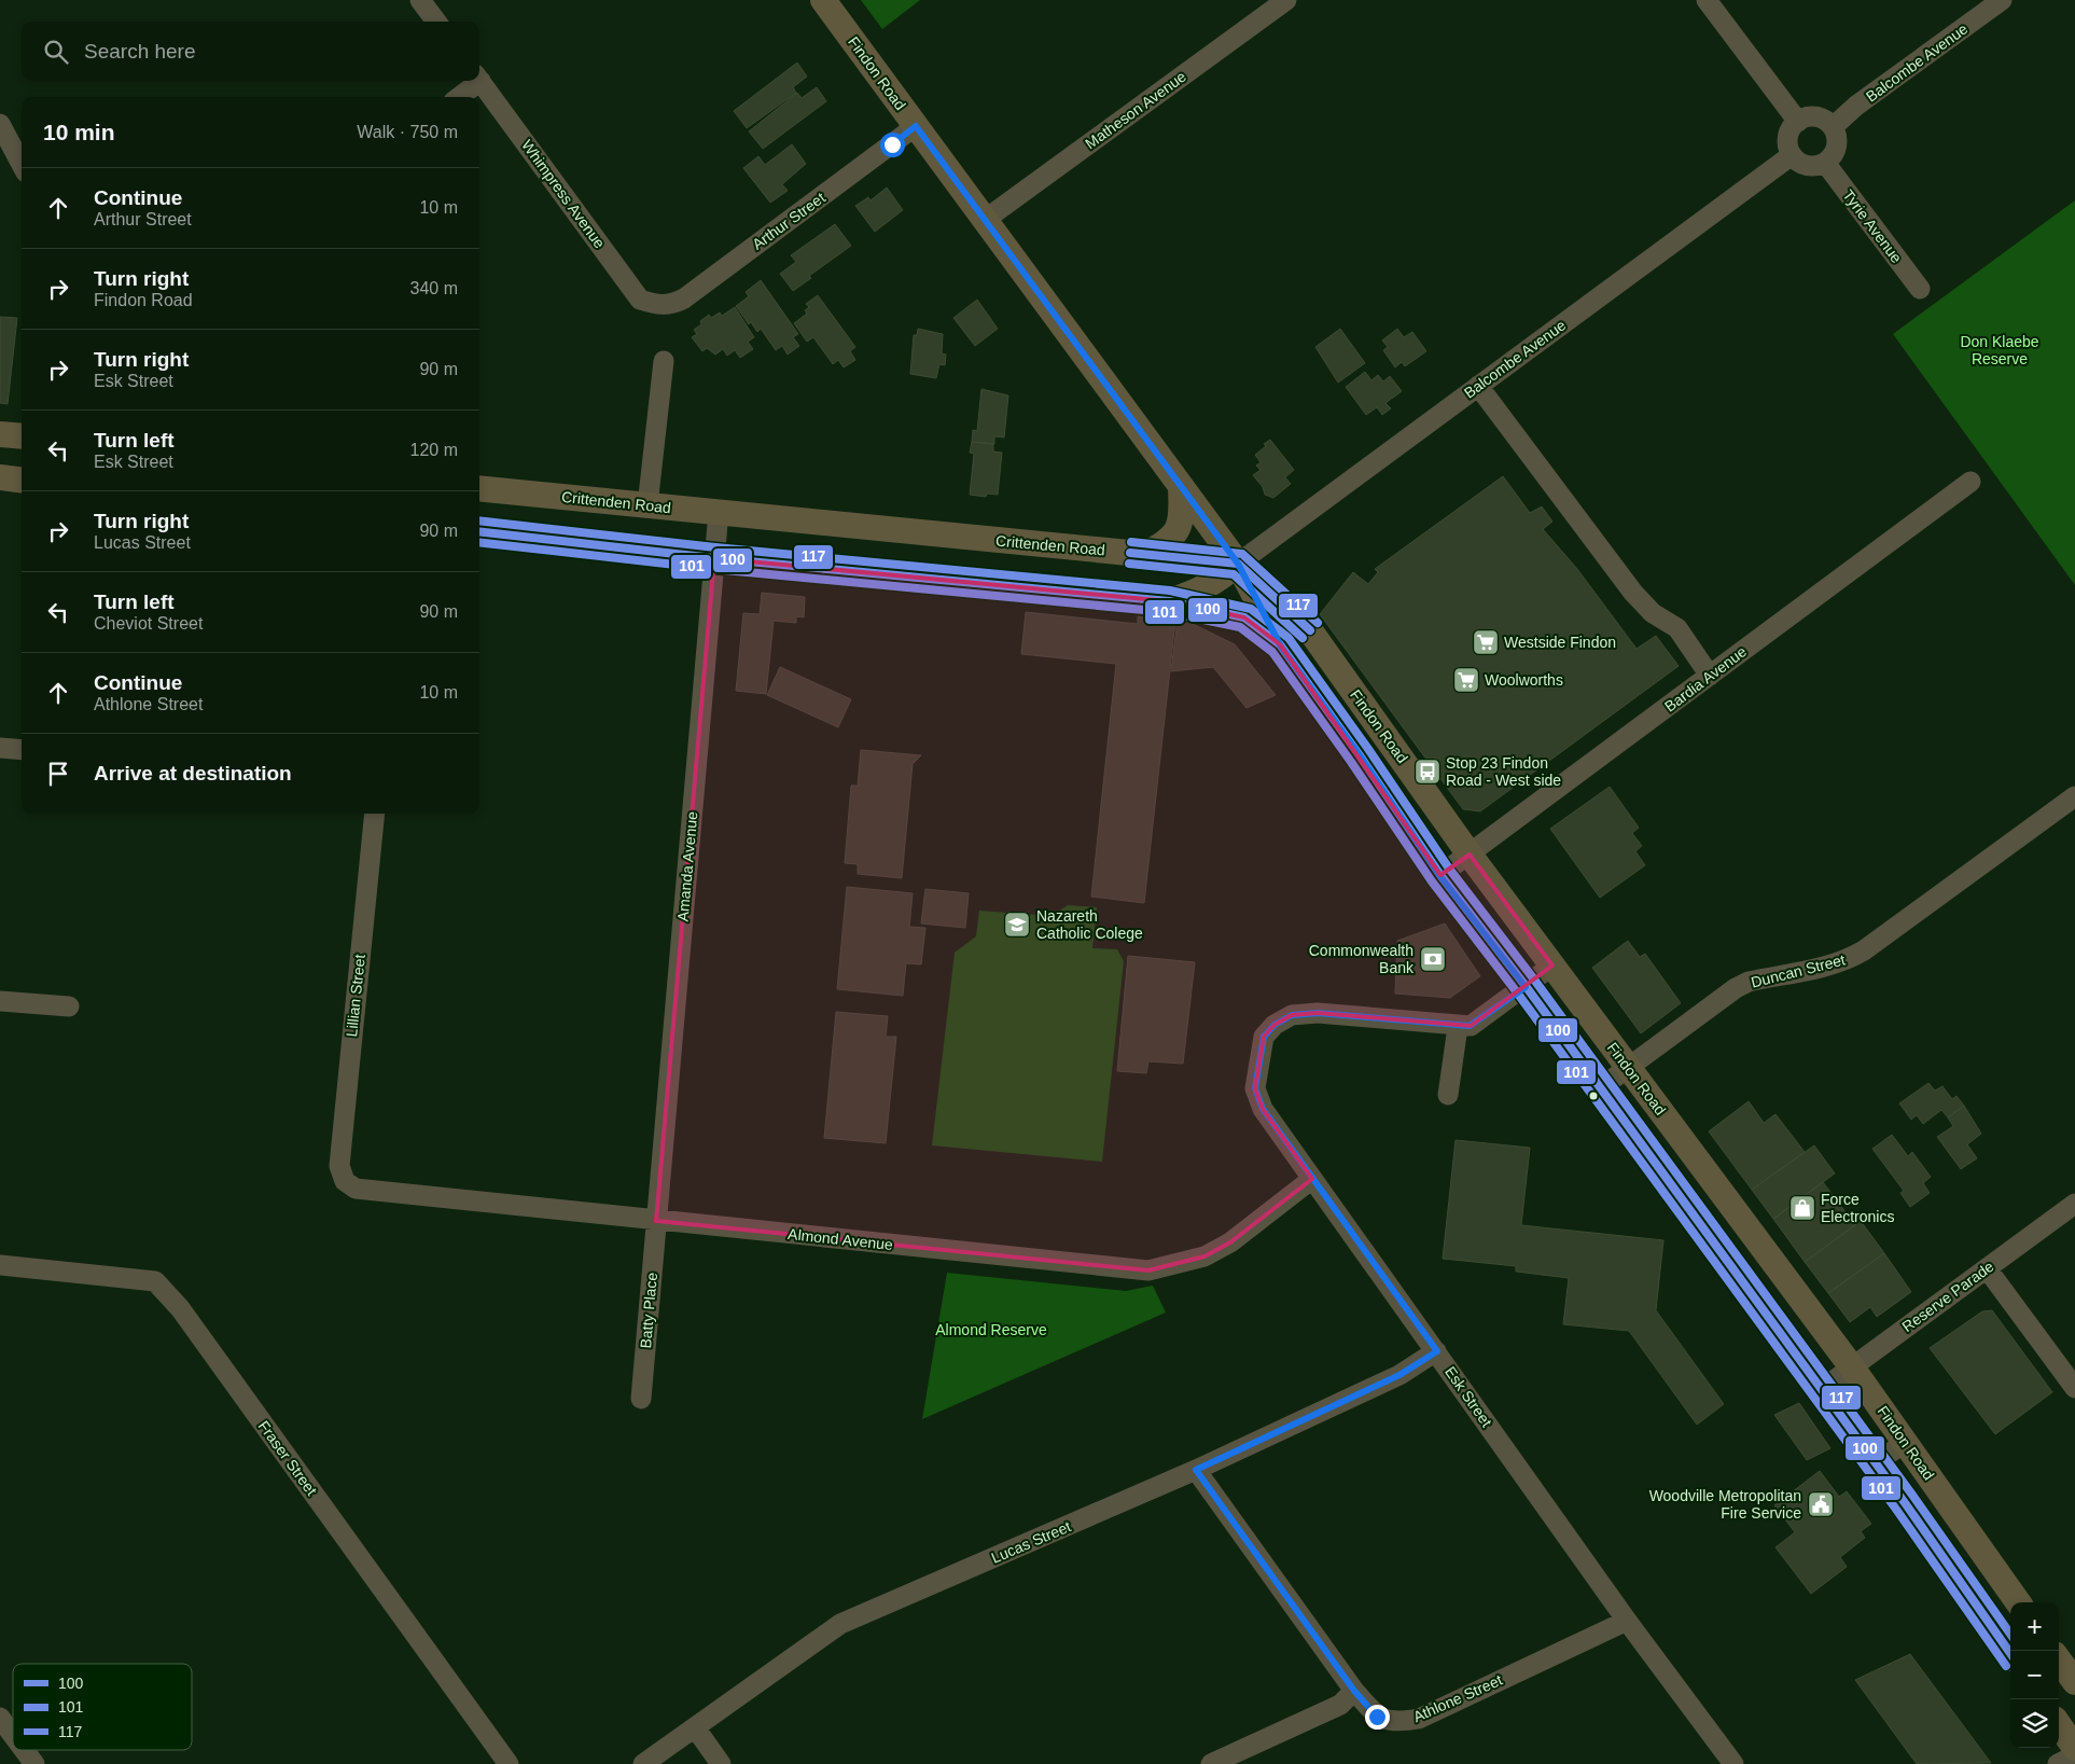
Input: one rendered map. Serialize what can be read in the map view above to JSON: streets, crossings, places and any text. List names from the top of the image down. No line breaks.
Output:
{"streets":{"main road":["Findon Road","Crittenden Road"],"street":["Balcombe Avenue","Matheson Avenue","Whimpress Avenue","Arthur Street","Tyrie Avenue","Bardia Avenue","Amanda Avenue","Duncan Street","Lillian Street","Almond Avenue","Reserve Parade","Batty Place","Esk Street","Fraser Street","Lucas Street","Athlone Street"]},"crossings":[["Balcombe Avenue","Findon Road"],["Balcombe Avenue","Tyrie Avenue"],["Balcombe Avenue","Crittenden Road"],["Findon Road","Matheson Avenue"],["Findon Road","Arthur Street"],["Findon Road","Crittenden Road"],["Findon Road","Bardia Avenue"],["Findon Road","Duncan Street"],["Findon Road","Reserve Parade"],["Findon Road","Esk Street"],["Whimpress Avenue","Arthur Street"],["Crittenden Road","Amanda Avenue"],["Amanda Avenue","Almond Avenue"],["Amanda Avenue","Batty Place"],["Lillian Street","Almond Avenue"],["Almond Avenue","Batty Place"],["Almond Avenue","Esk Street"],["Esk Street","Lucas Street"],["Esk Street","Athlone Street"],["Lucas Street","Athlone Street"]],"parks":["Don Klaebe Reserve","Almond Reserve"],"places":{"supermarket":["Westside Findon","Woolworths"],"bus stop":["Stop 23 Findon Road - West side"],"school or university":["Nazareth Catholic Colege"],"bank":["Commonwealth Bank"],"shop":["Force Electronics"],"public building":["Woodville Metropolitan Fire Service"]},"lines":["transit line 117","transit line 100","transit line 101"],"legend":["100","101","117"],"page":{"search":"Search here","heading":["10 min","Walk · 750 m"],"list":[["Continue","Arthur Street","10 m"],["Turn right","Findon Road","340 m"],["Turn right","Esk Street","90 m"],["Turn left","Esk Street","120 m"],["Turn right","Lucas Street","90 m"],["Turn left","Cheviot Street","90 m"],["Continue","Athlone Street","10 m"],"Arrive at destination"],"map_buttons":["+","−"]}}
